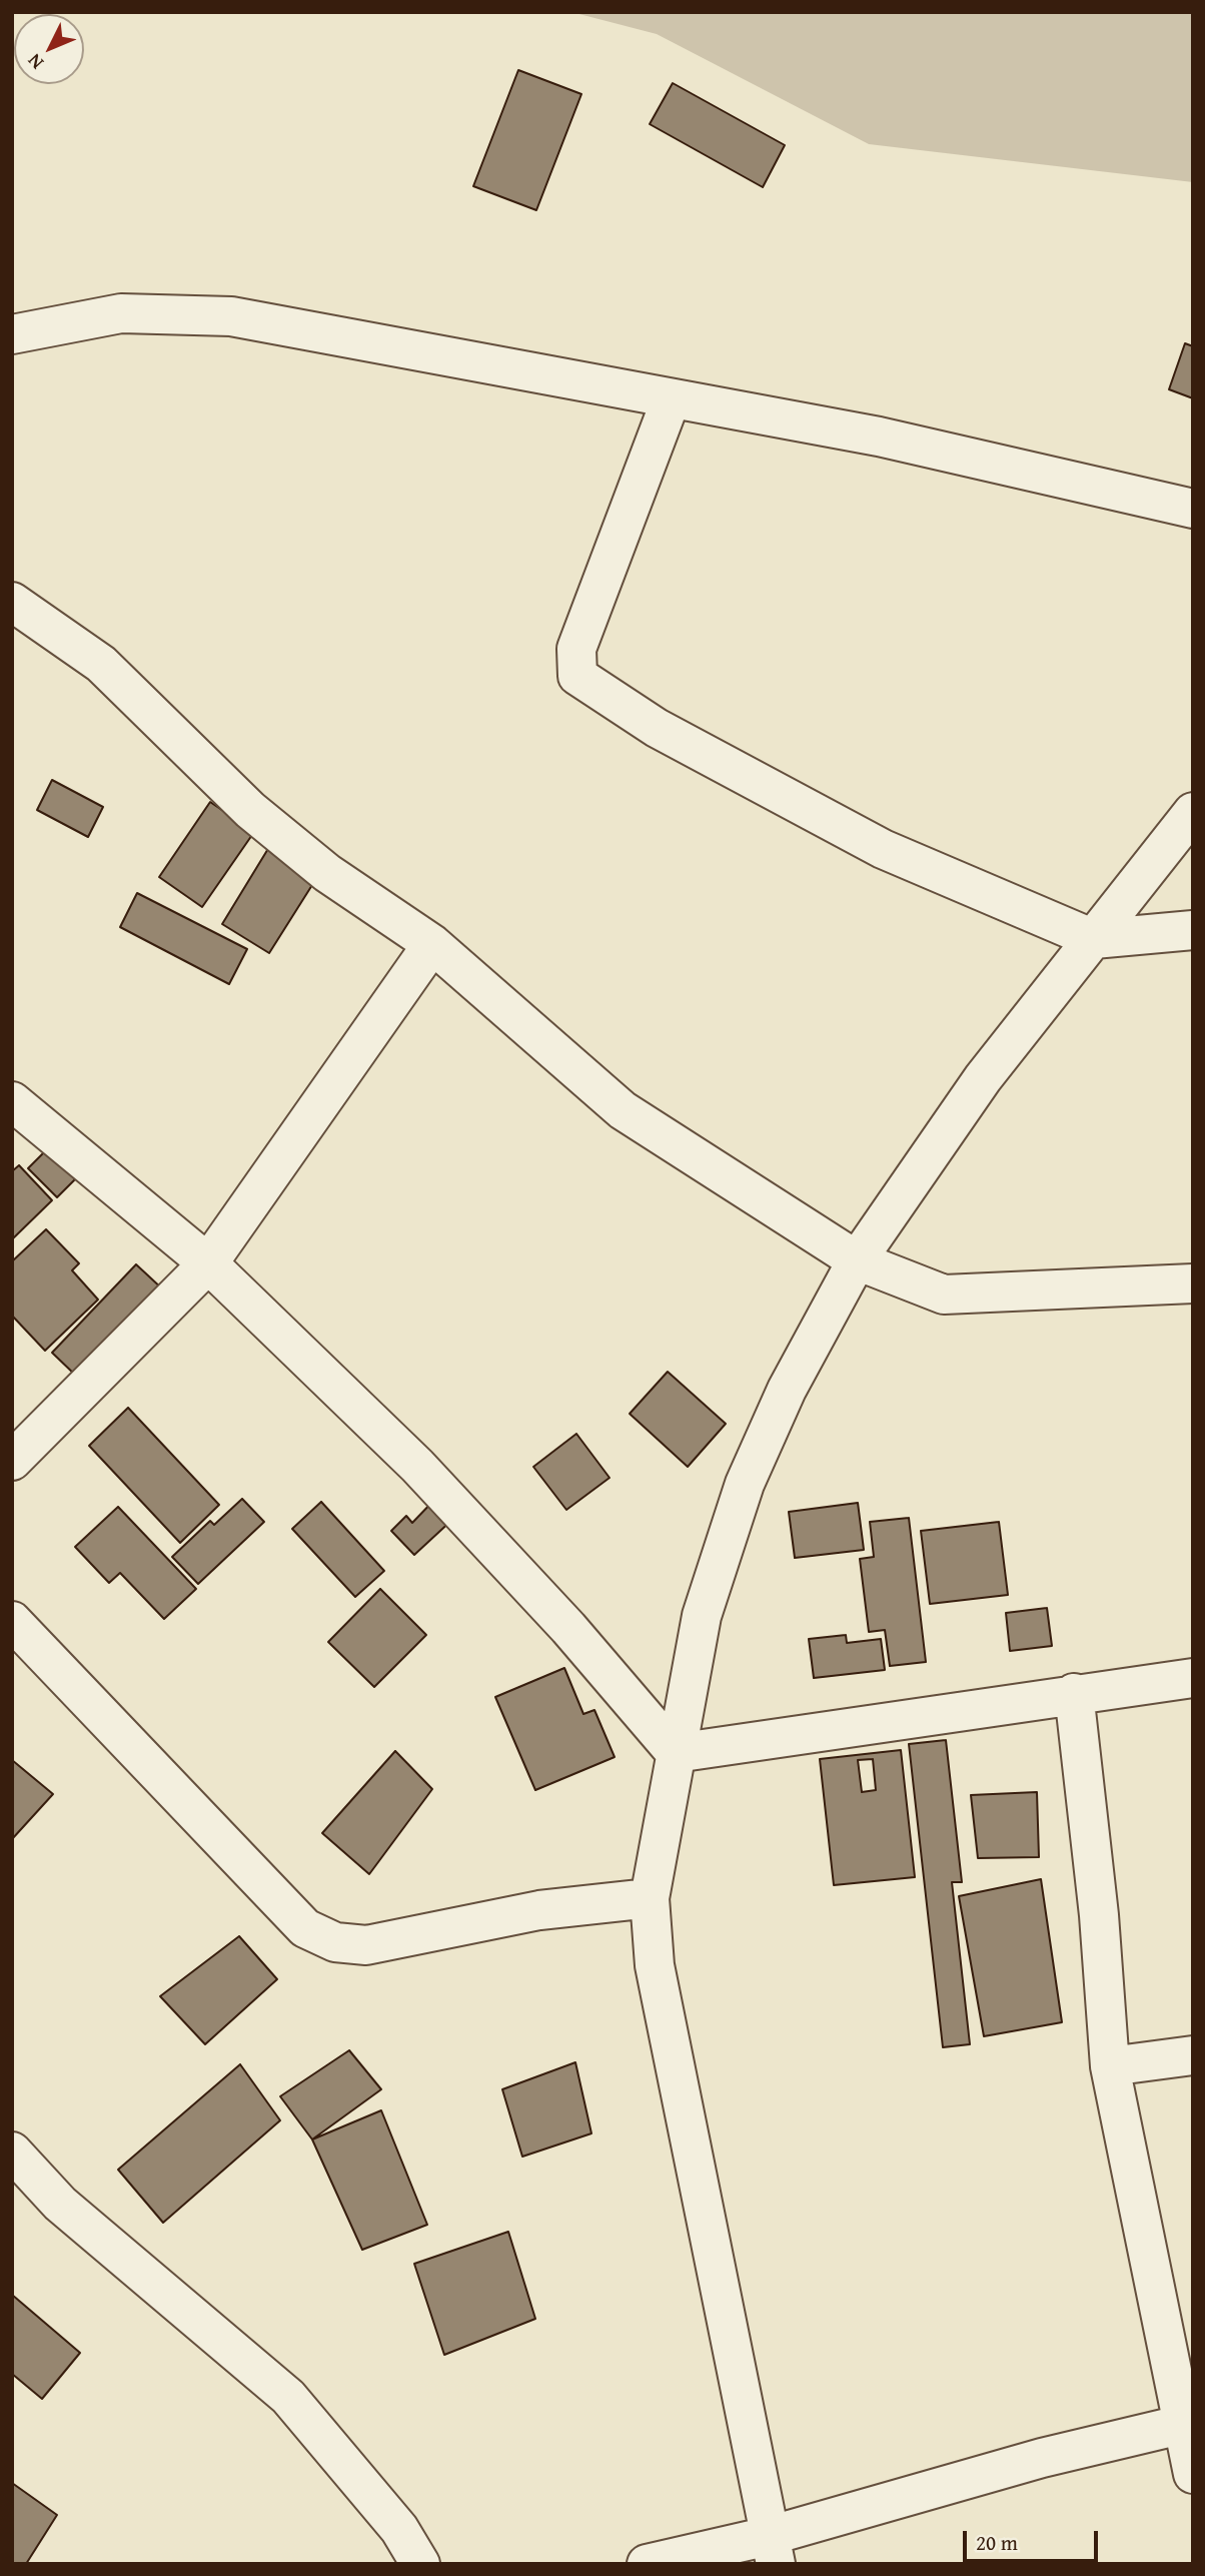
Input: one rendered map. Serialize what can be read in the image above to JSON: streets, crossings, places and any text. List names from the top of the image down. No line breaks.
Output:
{"scale_bar":"20 m","north":"bottom left"}
